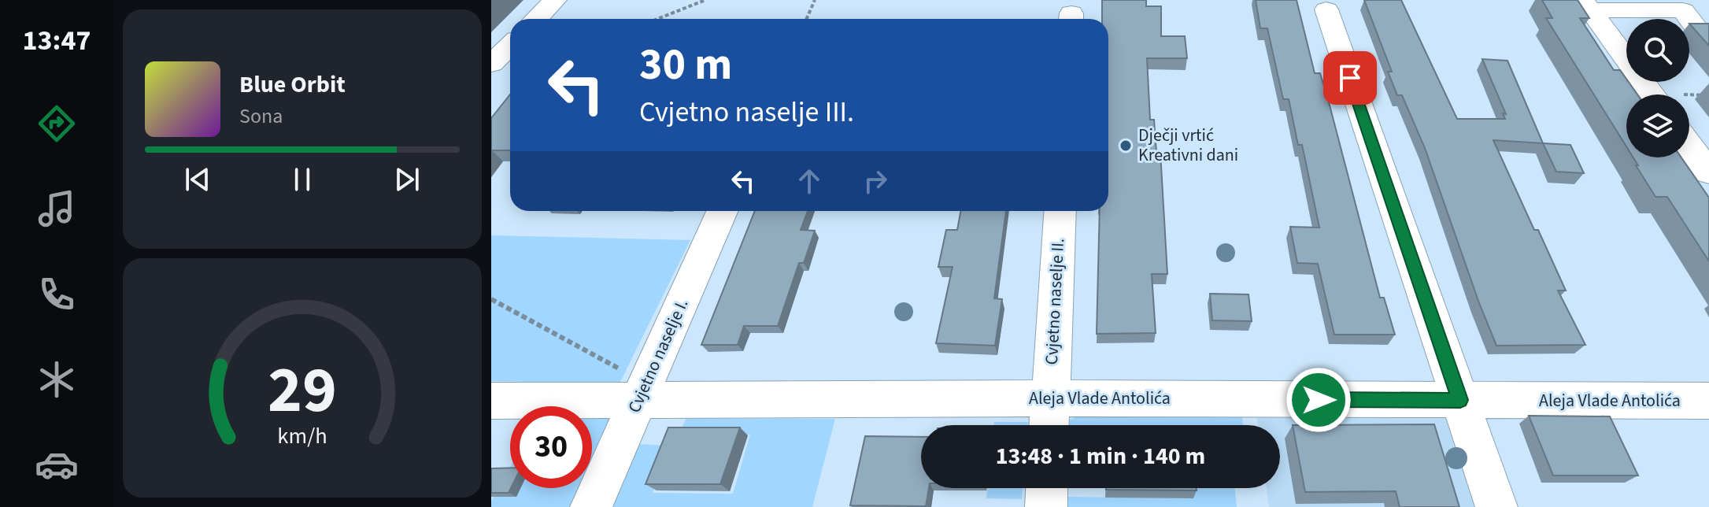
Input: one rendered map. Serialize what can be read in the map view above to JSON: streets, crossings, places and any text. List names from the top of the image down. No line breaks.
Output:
{"streets":{"street":["Cvjetno naselje II.","Cvjetno naselje I.","Aleja Vlade Antolića"]},"crossings":[["Cvjetno naselje II.","Aleja Vlade Antolića"],["Cvjetno naselje I.","Aleja Vlade Antolića"]],"places":["Dječji vrtić Kreativni dani"],"page":{"tabs":"13:47","turn":["30 m","Cvjetno naselje III."],"song":["Blue Orbit","Sona"],"limit":"30","trip":"13:48 · 1 min · 140 m","gauge":["29","km/h"]}}
